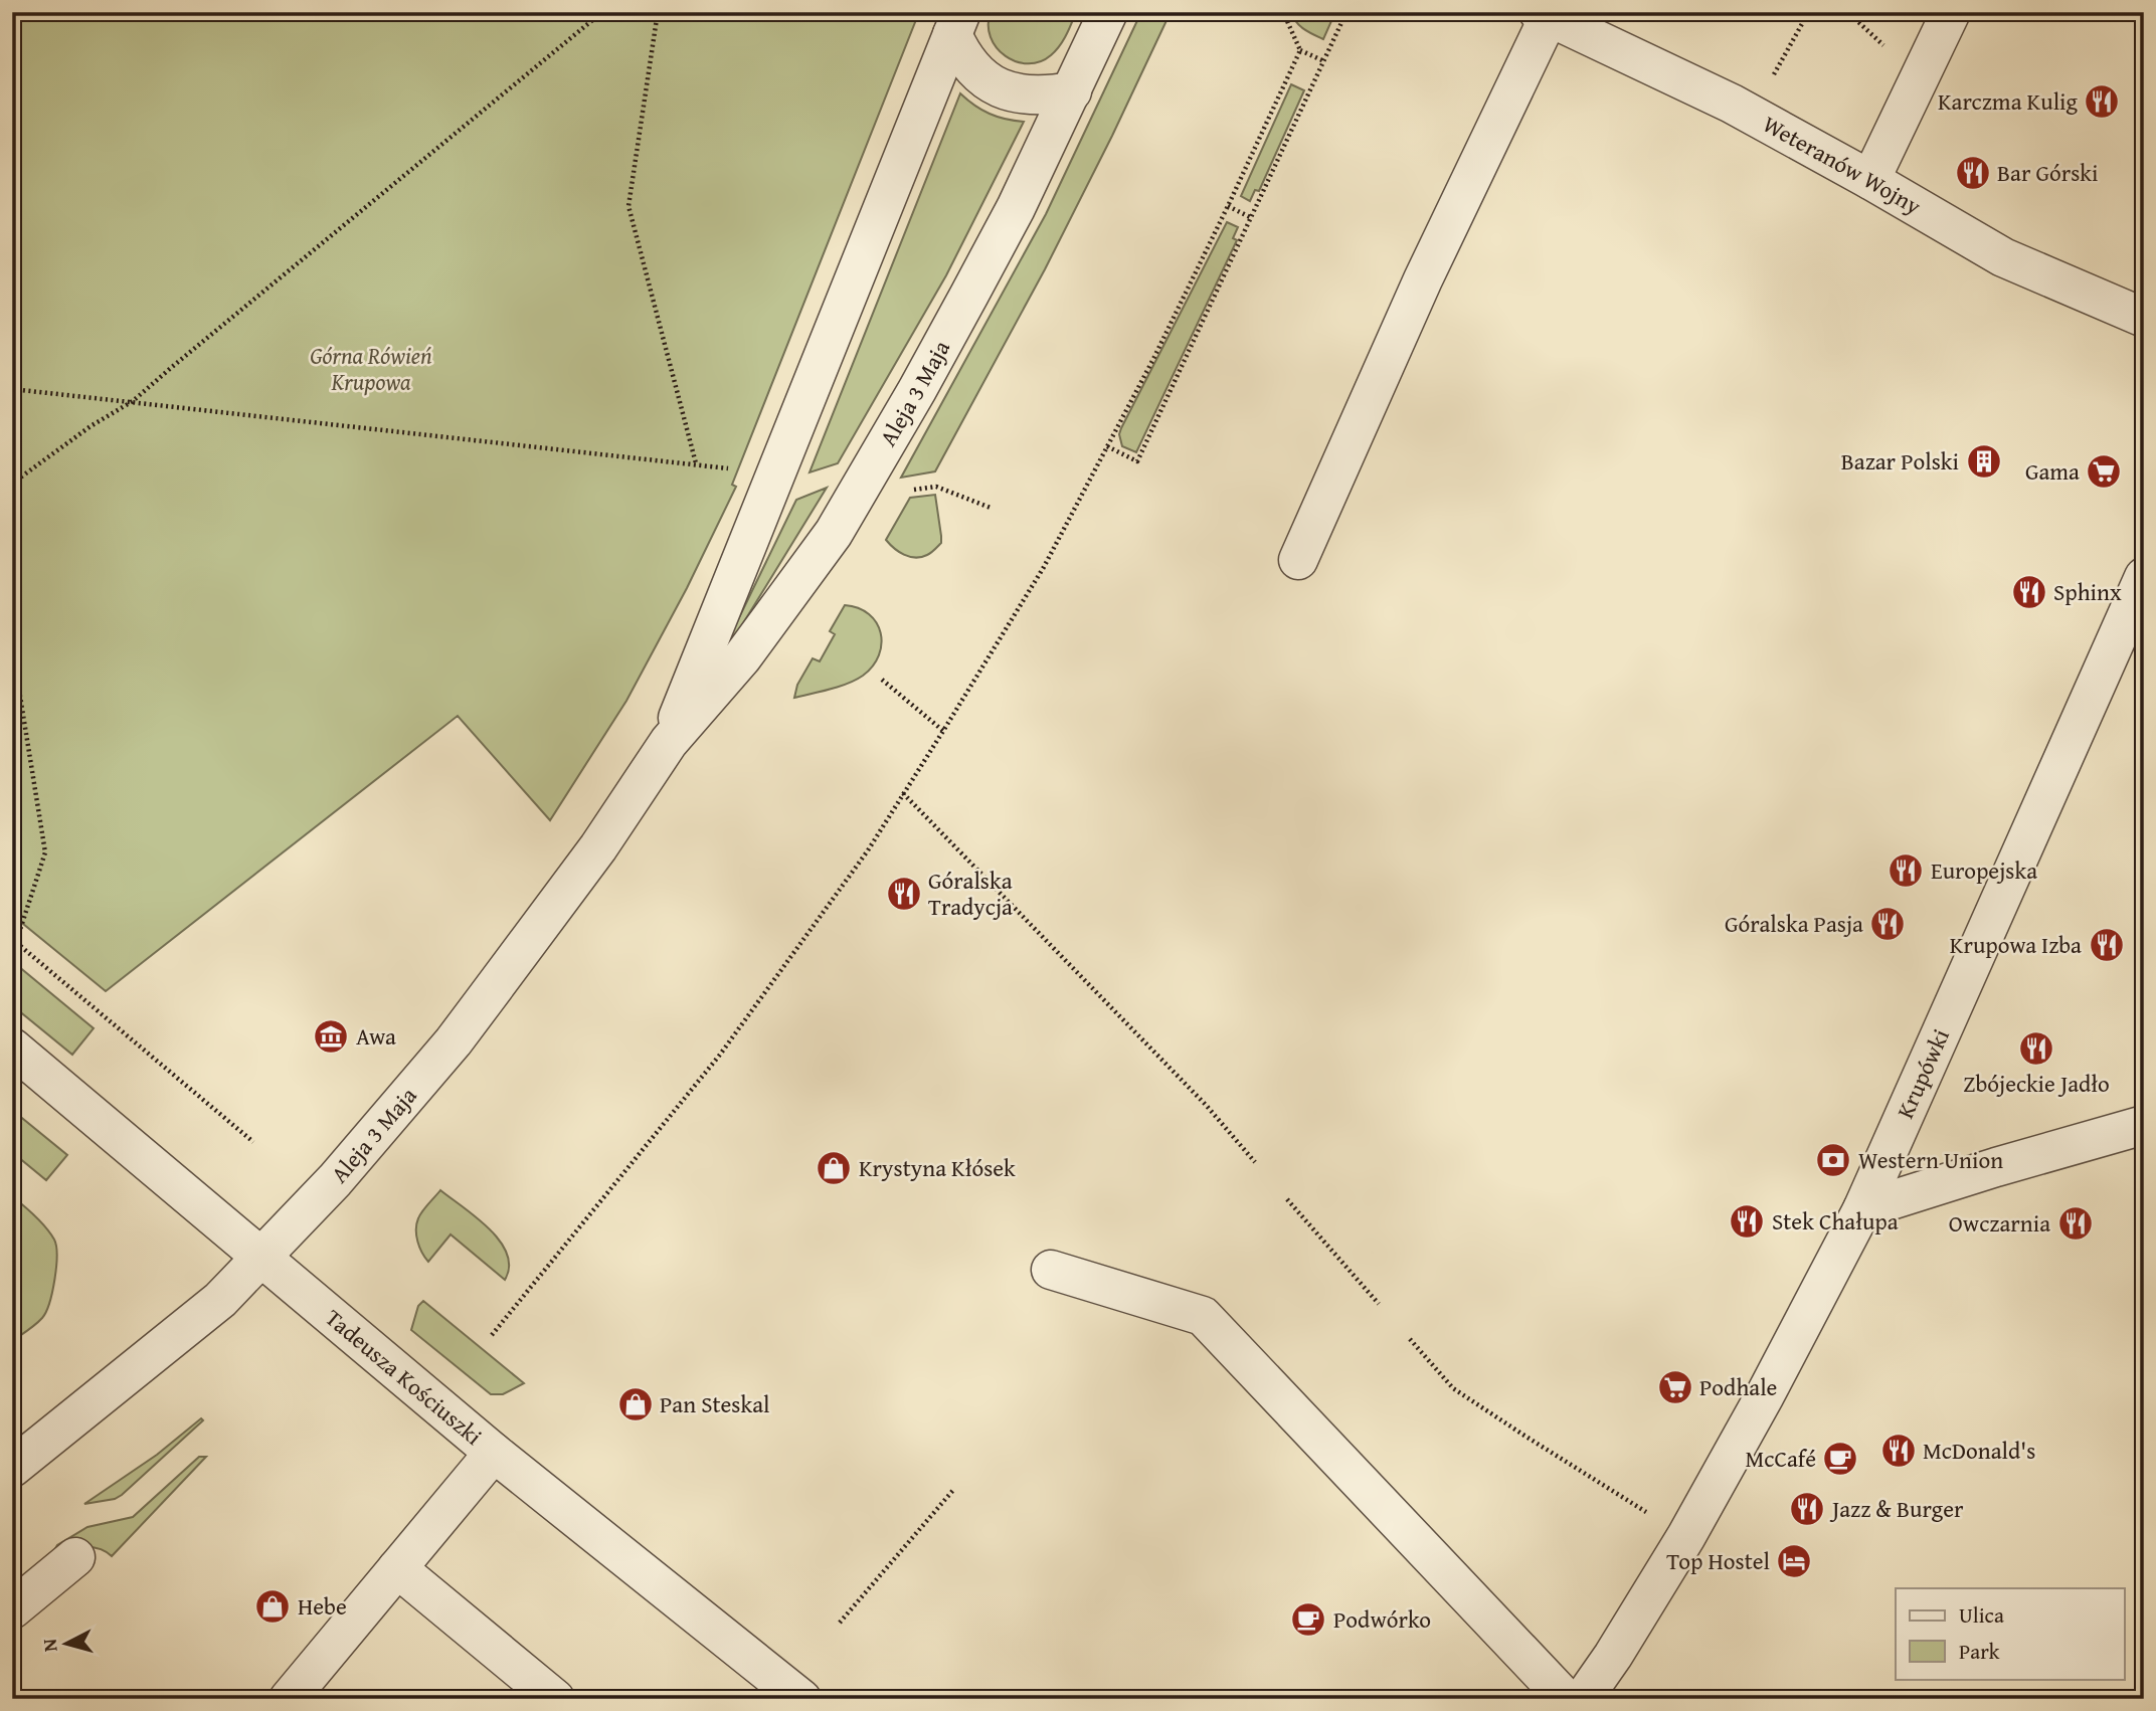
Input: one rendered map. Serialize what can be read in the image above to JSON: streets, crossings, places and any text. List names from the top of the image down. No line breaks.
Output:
{"streets":{"street":["Weteranów Wojny","Aleja 3 Maja","Krupówki","Tadeusza Kościuszki"]},"crossings":[["Aleja 3 Maja","Tadeusza Kościuszki"]],"parks":["Górna Rówień Krupowa"],"places":{"restaurant":["Karczma Kulig","Bar Górski","Sphinx","Europejska","Góralska Tradycja","Góralska Pasja","Krupowa Izba","Zbójeckie Jadło","Stek Chałupa","Owczarnia","McDonald's","Jazz & Burger"],"building":["Bazar Polski"],"supermarket":["Gama","Podhale"],"museum":["Awa"],"bank":["Western Union"],"shop":["Krystyna Kłósek","Pan Steskal","Hebe"],"cafe":["McCafé","Podwórko"],"hotel":["Top Hostel"]},"legend":["Ulica","Park"],"north":"left"}
